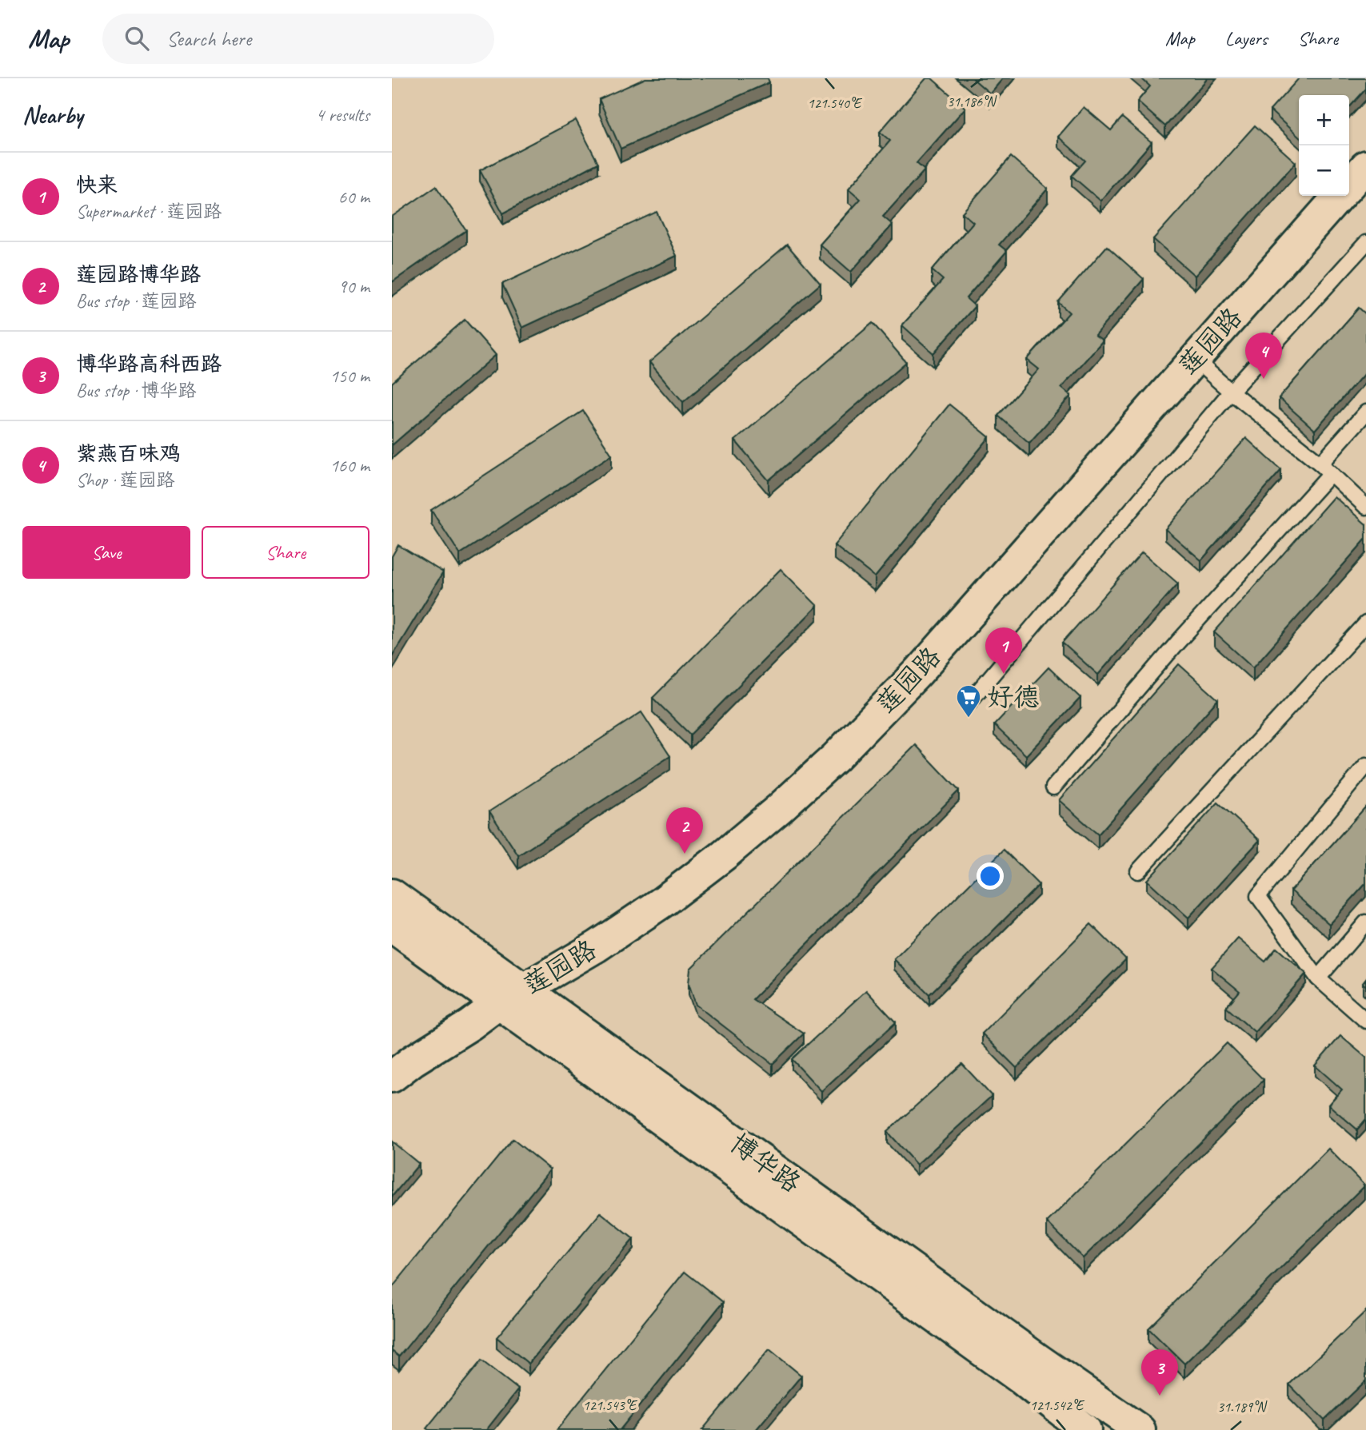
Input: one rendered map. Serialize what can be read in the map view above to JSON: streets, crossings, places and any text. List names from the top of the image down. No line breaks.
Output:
{"streets":{"street":["莲园路","博华路"]},"crossings":[["莲园路","博华路"]],"places":{"supermarket":["好德"]},"page":{"header":"Map","search":"Search here","nav":["Map","Layers","Share"],"heading":["Nearby","4 results"],"map_buttons":["+","−"],"list":[{"mark":"1","name":"快来","note":"Supermarket · 莲园路","value":"60 m"},{"mark":"2","name":"莲园路博华路","note":"Bus stop · 莲园路","value":"90 m"},{"mark":"3","name":"博华路高科西路","note":"Bus stop · 博华路","value":"150 m"},{"mark":"4","name":"紫燕百味鸡","note":"Shop · 莲园路","value":"160 m"}],"pins":["4","1","2","3"],"buttons":["Save","Share"]},"coordinates":["31.186°N","121.540°E","121.543°E","121.542°E","31.189°N"]}
